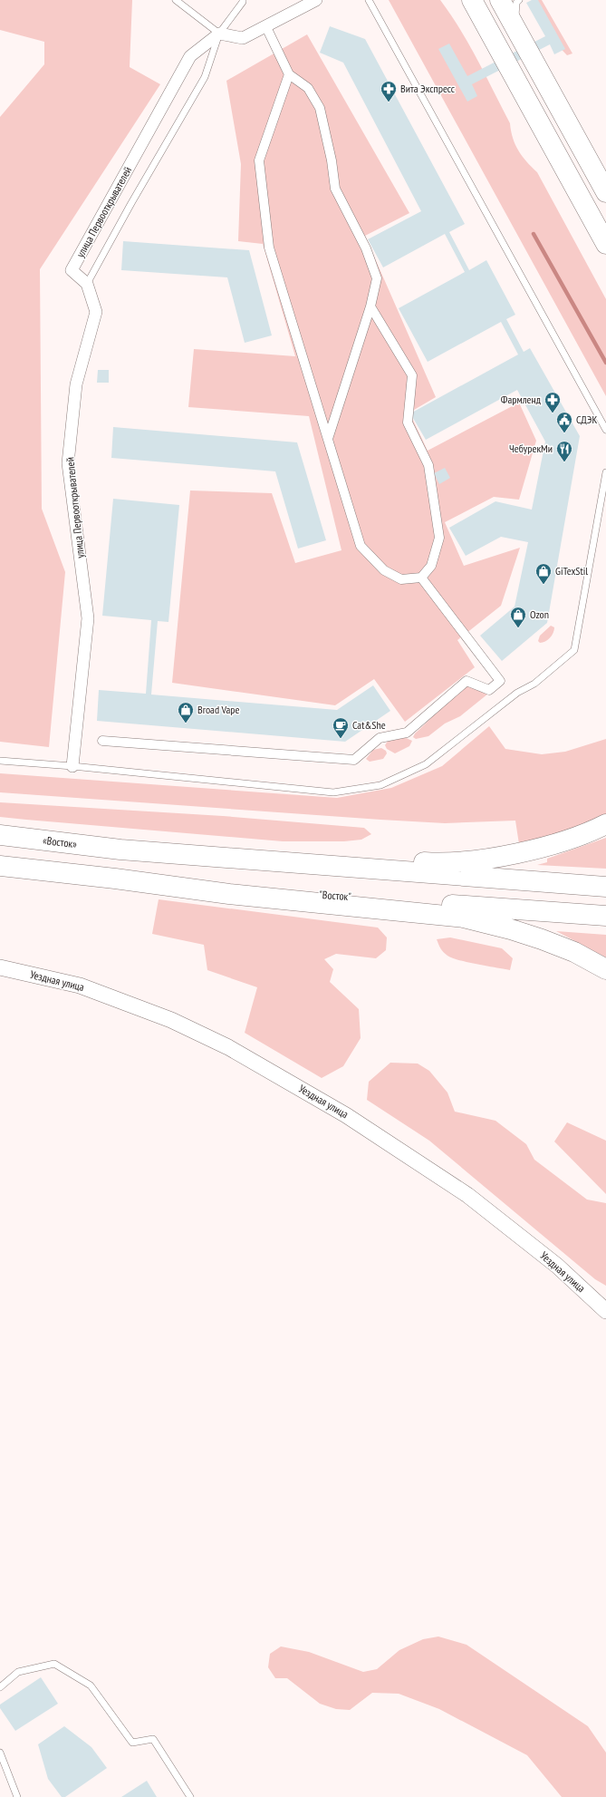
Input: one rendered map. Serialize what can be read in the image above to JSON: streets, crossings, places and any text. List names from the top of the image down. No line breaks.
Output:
{"streets":{"highway":["«Восток»","\"Восток\""],"street":["улица Первооткрывателей","Уездная улица"]},"places":{"pharmacy":["Вита Экспресс","Фармленд"],"public building":["СДЭК"],"restaurant":["ЧебурекМи"],"shop":["GiTexStil","Ozon","Broad Vape"],"cafe":["Cat&She"]}}
